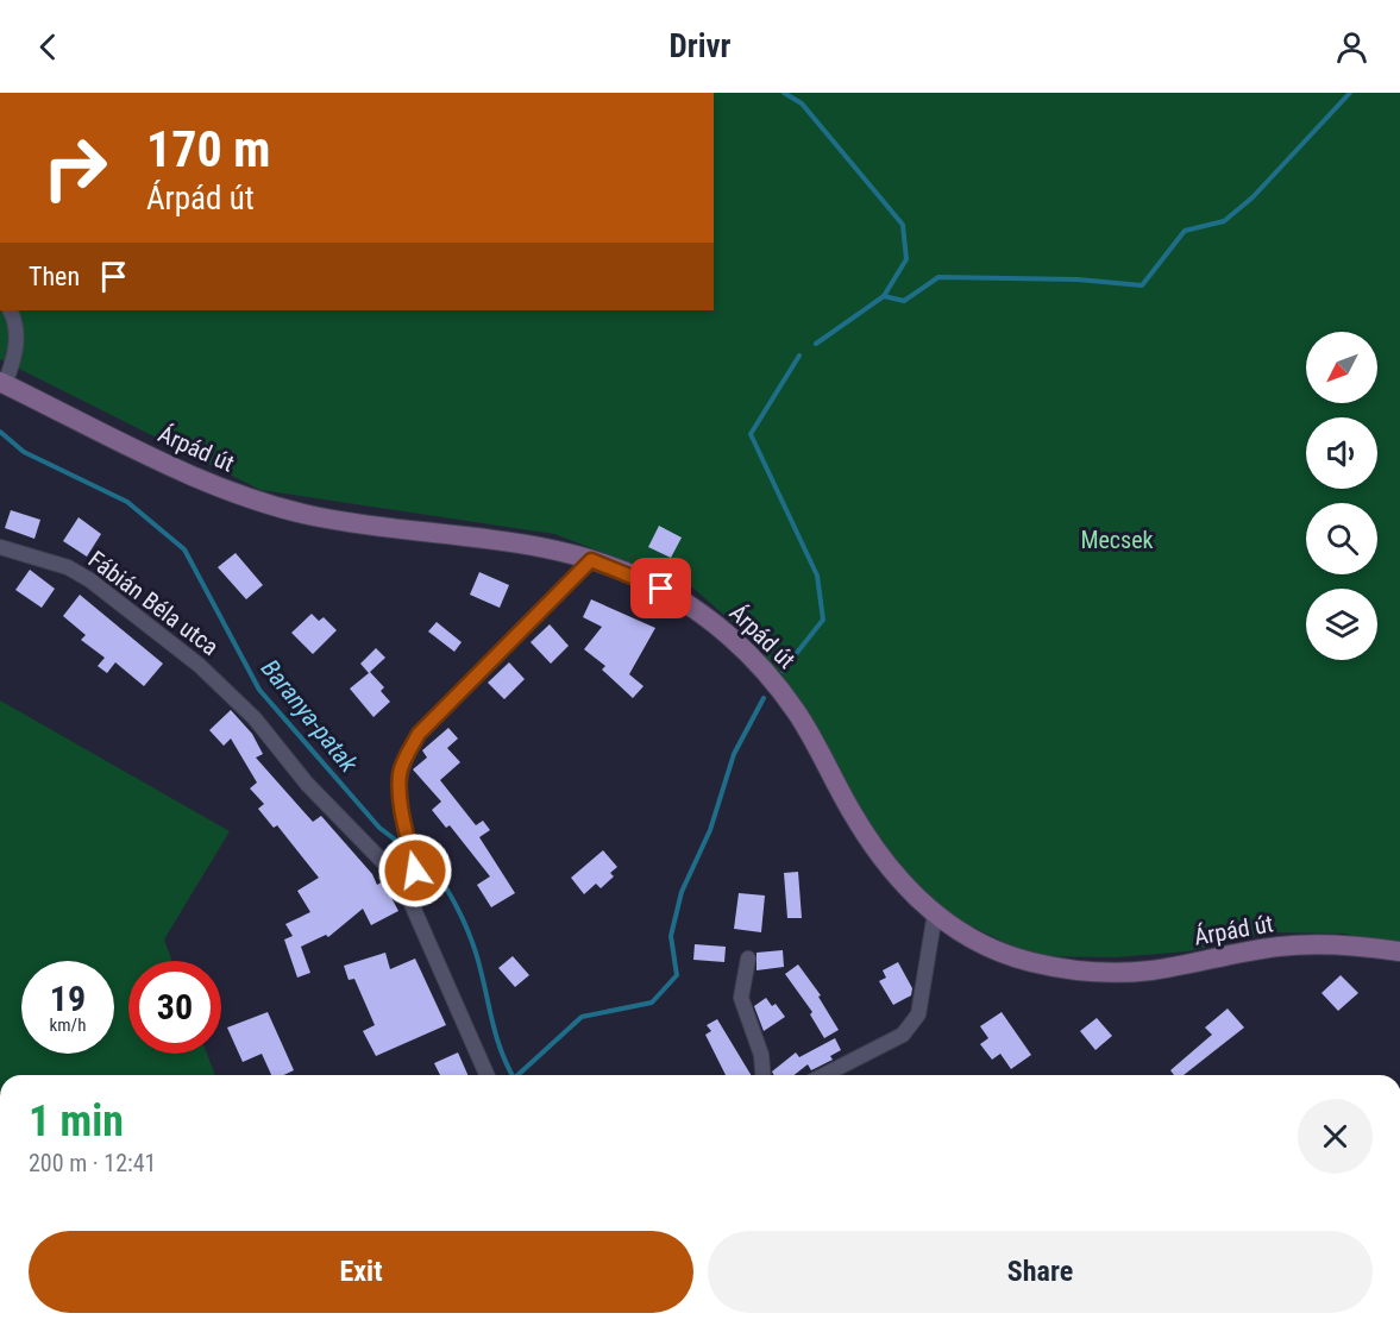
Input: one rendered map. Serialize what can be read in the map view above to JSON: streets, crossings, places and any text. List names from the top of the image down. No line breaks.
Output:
{"streets":{"main road":["Árpád út"],"street":["Fábián Béla utca"]},"water":["Baranya-patak"],"parks":["Mecsek"],"north":"bottom left","page":{"header":"Drivr","turn":["170 m","Árpád út"],"then":"Then","speed":"19 km/h","limit":"30","heading":["1 min","200 m · 12:41"],"buttons":["Exit","Share"]}}
